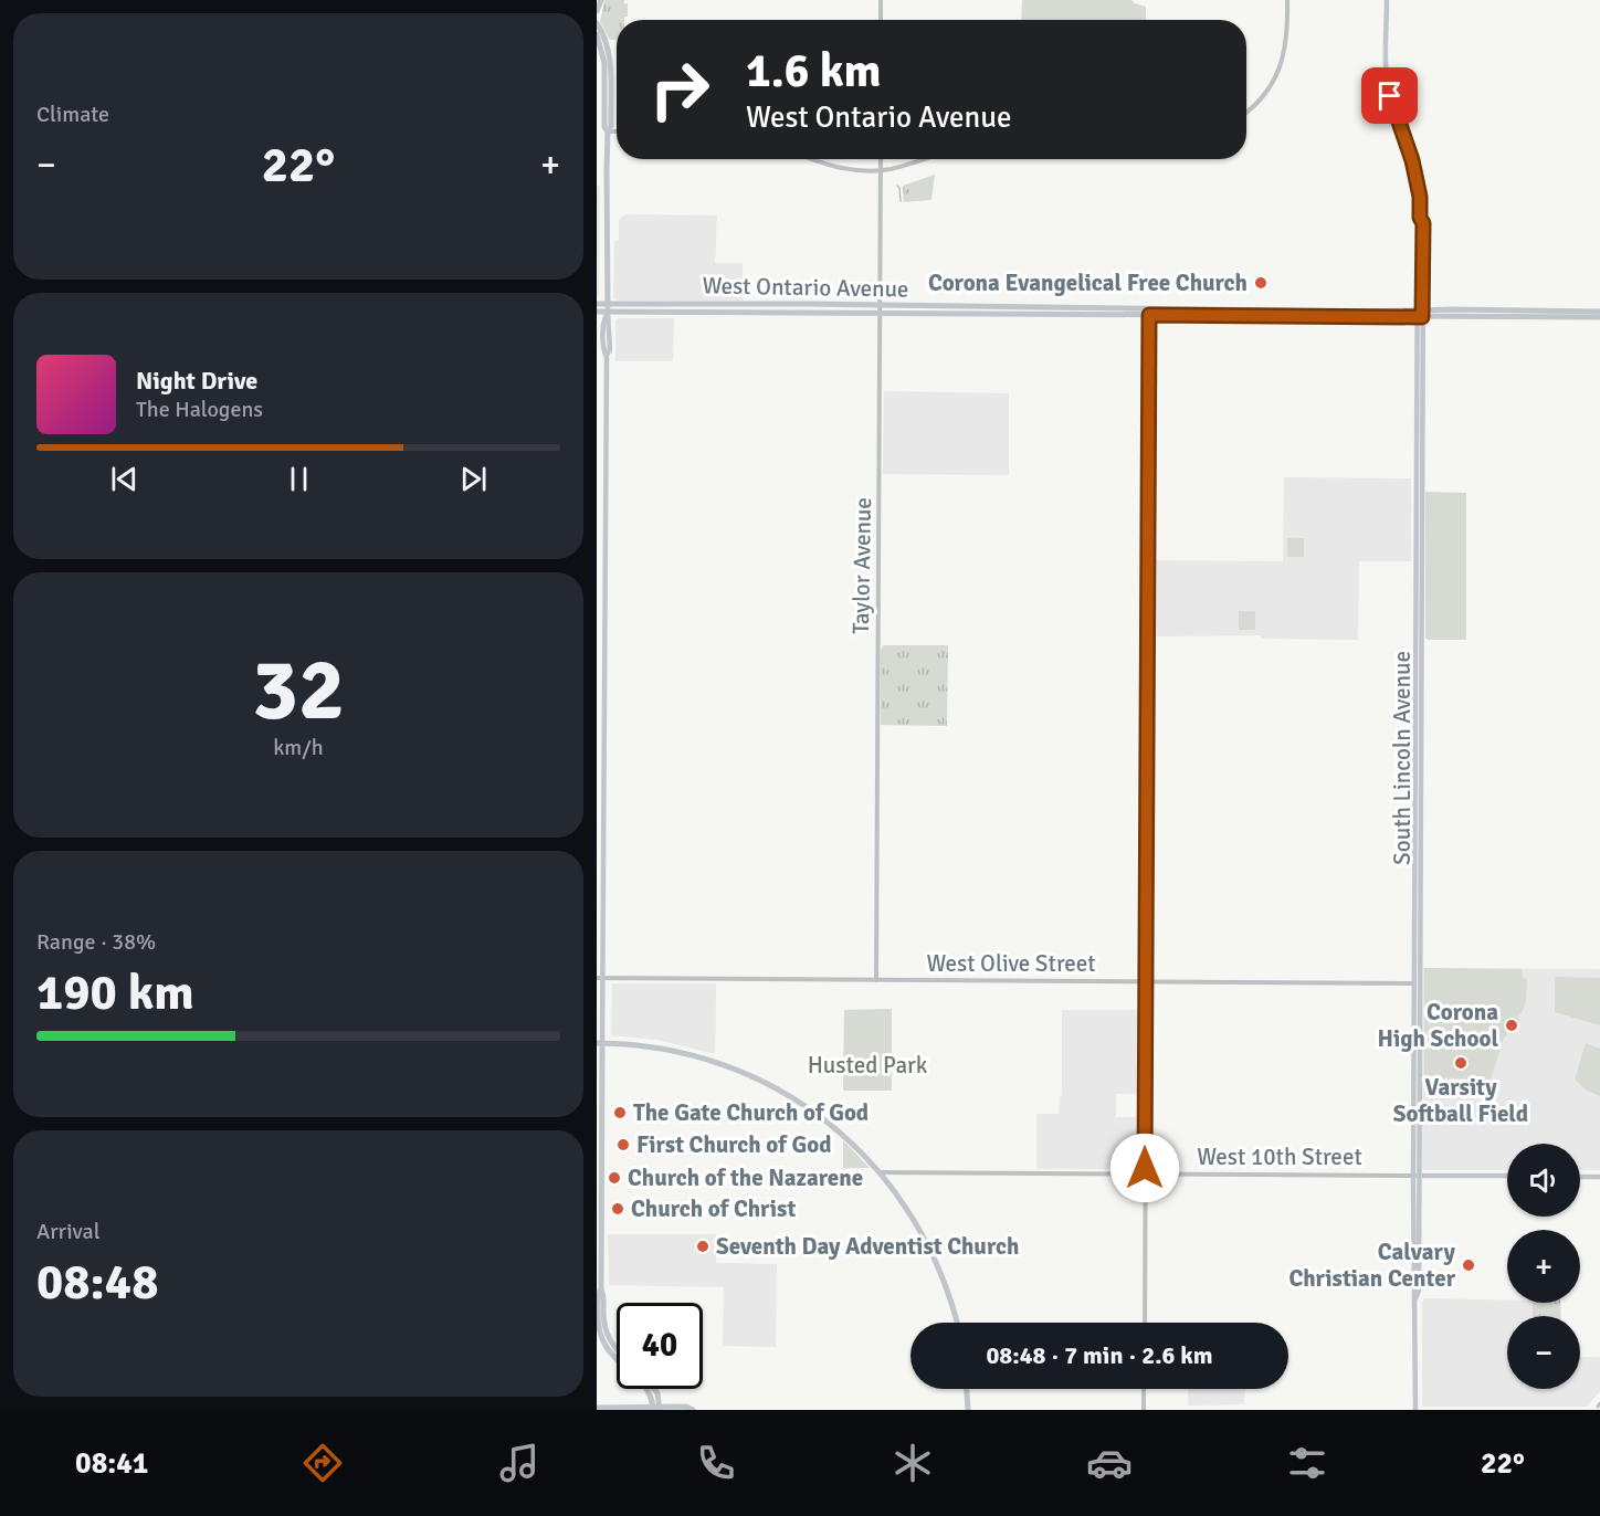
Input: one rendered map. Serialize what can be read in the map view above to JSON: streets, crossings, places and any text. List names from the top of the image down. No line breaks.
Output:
{"streets":{"main road":["West Ontario Avenue","South Lincoln Avenue","West 10th Street"],"street":["Taylor Avenue","West Olive Street"]},"crossings":[["West Ontario Avenue","Taylor Avenue"],["West Ontario Avenue","South Lincoln Avenue"],["Taylor Avenue","West Olive Street"],["South Lincoln Avenue","West Olive Street"],["South Lincoln Avenue","West 10th Street"]],"parks":["Husted Park"],"places":["Corona Evangelical Free Church","Corona High School","Varsity Softball Field","The Gate Church of God","First Church of God","Church of the Nazarene","Church of Christ","Seventh Day Adventist Church","Calvary Christian Center"],"page":{"tile":["Climate",["32","km/h"],["Range · 38%","190 km"],["Arrival","08:48"]],"turn":["1.6 km","West Ontario Avenue"],"heat":["−","22°","+"],"song":["Night Drive","The Halogens"],"map_buttons":["+","−"],"limit":"40","trip":"08:48 · 7 min · 2.6 km","tabs":["08:41","22°"]}}
